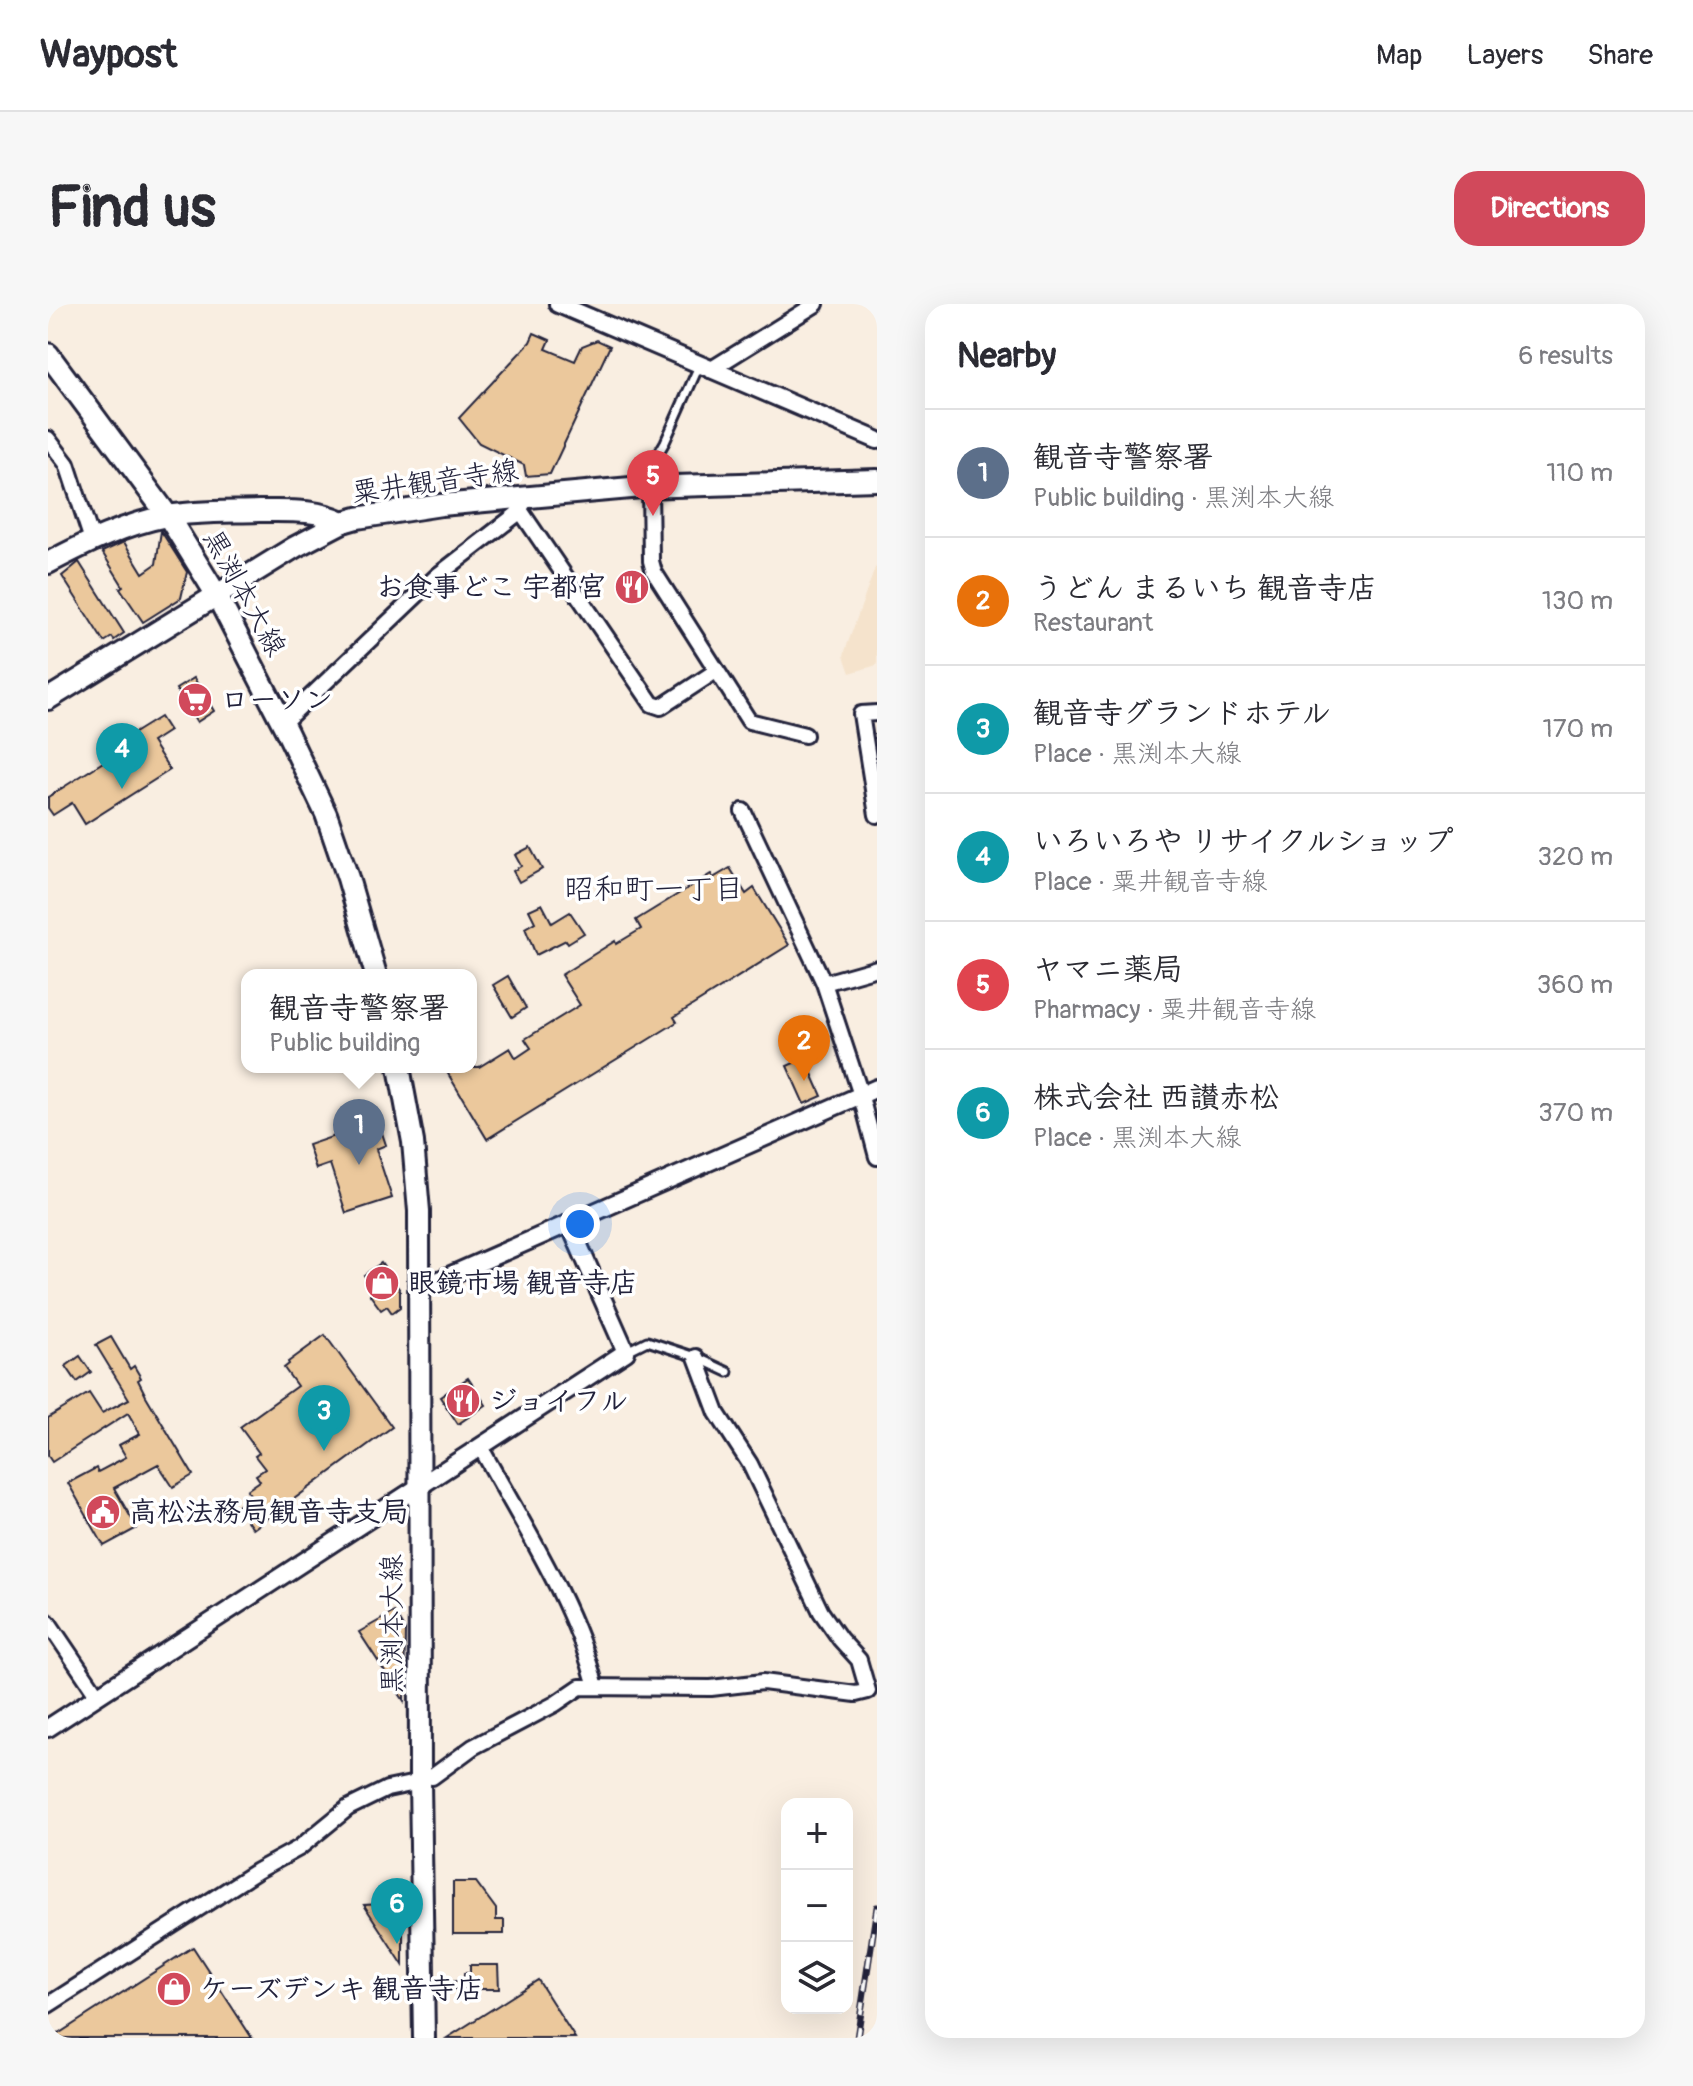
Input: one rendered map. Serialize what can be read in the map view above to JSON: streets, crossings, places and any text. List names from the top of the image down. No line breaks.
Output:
{"streets":{"main road":["粟井観音寺線","黒渕本大線"]},"crossings":[["粟井観音寺線","黒渕本大線"]],"districts":["昭和町一丁目"],"places":{"restaurant":["お食事どこ 宇都宮","ジョイフル"],"supermarket":["ローソン"],"shop":["眼鏡市場 観音寺店","ケーズデンキ 観音寺店"],"public building":["高松法務局観音寺支局"]},"page":{"header":"Waypost","nav":["Map","Layers","Share"],"buttons":"Directions","title":"Find us","heading":["Nearby","6 results"],"list":[{"mark":"1","name":"観音寺警察署","note":"Public building · 黒渕本大線","value":"110 m"},{"mark":"2","name":"うどん まるいち 観音寺店","note":"Restaurant","value":"130 m"},{"mark":"3","name":"観音寺グランドホテル","note":"Place · 黒渕本大線","value":"170 m"},{"mark":"4","name":"いろいろや リサイクルショップ","note":"Place · 粟井観音寺線","value":"320 m"},{"mark":"5","name":"ヤマニ薬局","note":"Pharmacy · 粟井観音寺線","value":"360 m"},{"mark":"6","name":"株式会社 西讃赤松","note":"Place · 黒渕本大線","value":"370 m"}],"pins":["5","4","2","1","3","6"],"popup":["観音寺警察署","Public building"],"map_buttons":["+","−"]}}
